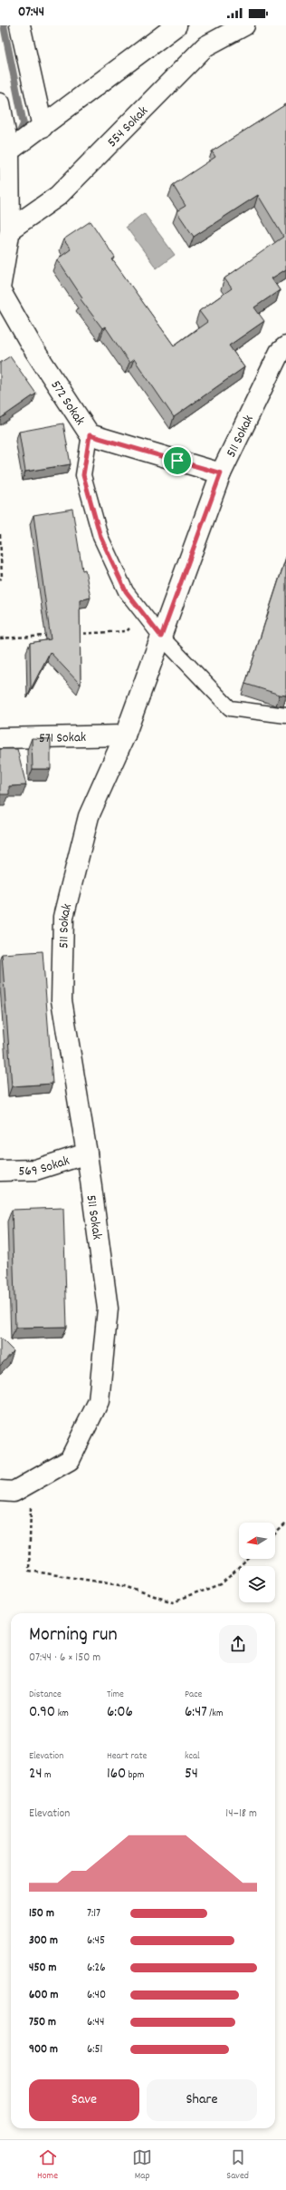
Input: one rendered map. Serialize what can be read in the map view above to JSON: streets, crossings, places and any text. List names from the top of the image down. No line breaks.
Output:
{"streets":{"street":["554 Sokak","572 Sokak","511 Sokak","571 Sokak","569 Sokak"]},"crossings":[["554 Sokak","572 Sokak"],["572 Sokak","511 Sokak"],["511 Sokak","571 Sokak"],["511 Sokak","569 Sokak"]],"north":"left","page":{"status":"07:44","heading":["Morning run","07:44 · 6 × 150 m"],"stats":[["Distance","0.90 km"],["Time","6:06"],["Pace","6:47 /km"],["Elevation","24 m"],["Heart rate","160 bpm"],["kcal","54"]],"chart":["Elevation","14–18 m"],"list":[{"name":"150 m","note":"7:17"},{"name":"300 m","note":"6:45"},{"name":"450 m","note":"6:26"},{"name":"600 m","note":"6:40"},{"name":"750 m","note":"6:44"},{"name":"900 m","note":"6:51"}],"buttons":["Save","Share"],"tabs":["Home","Map","Saved"]}}
